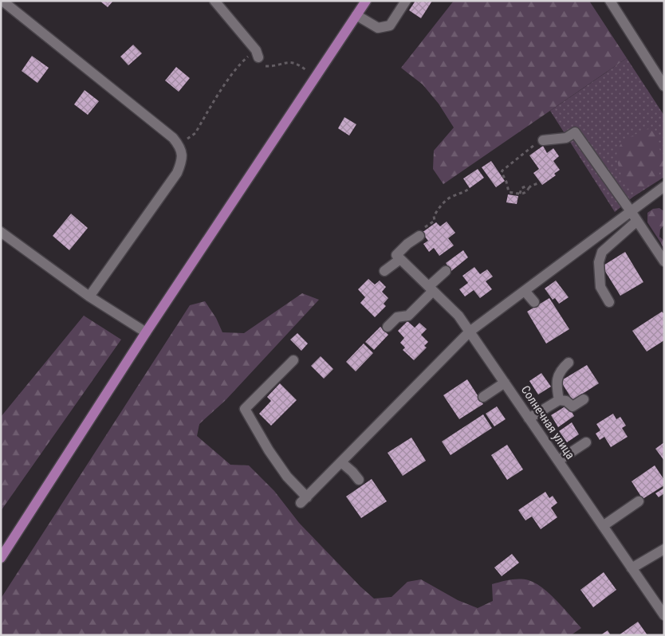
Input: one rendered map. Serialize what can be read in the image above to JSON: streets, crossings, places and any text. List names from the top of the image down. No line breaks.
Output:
{"streets":{"street":["Солнечная улица"]}}
